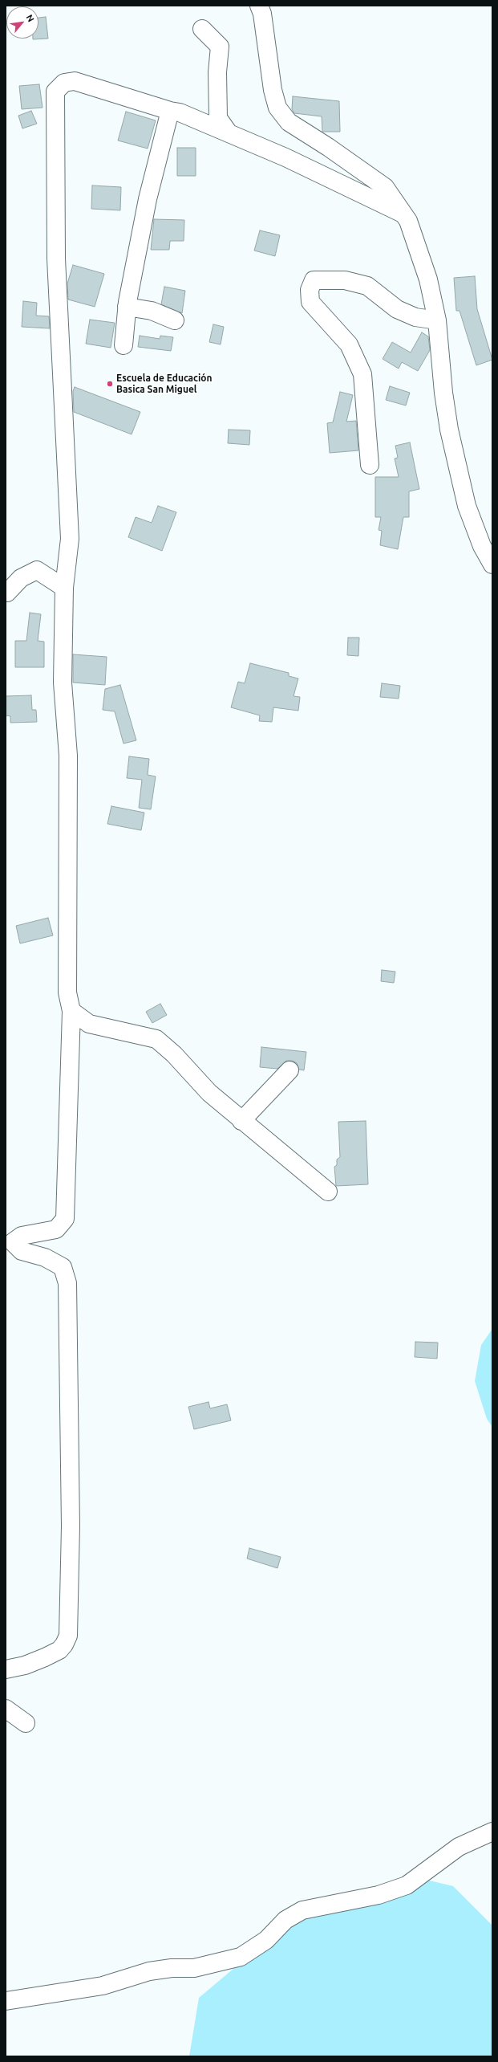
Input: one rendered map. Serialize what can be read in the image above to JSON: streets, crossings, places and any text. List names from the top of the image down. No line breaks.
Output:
{"places":["Escuela de Educación Basica San Miguel"],"north":"top right"}
